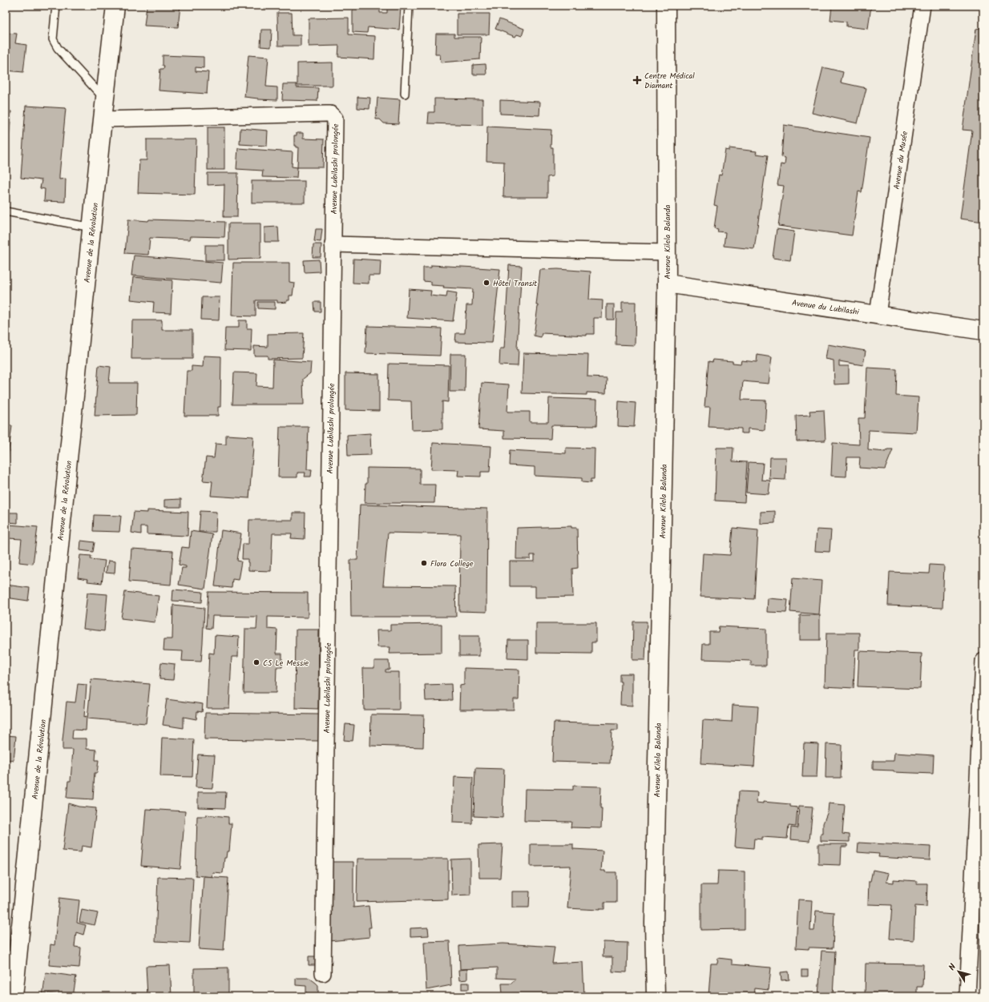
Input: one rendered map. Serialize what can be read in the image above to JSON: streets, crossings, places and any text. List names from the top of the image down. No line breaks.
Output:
{"streets":{"street":["Avenue du Musée","Avenue Lubilashi prolongée","Avenue Kilela Balanda","Avenue de la Révolution","Avenue du Lubilashi"]},"crossings":[["Avenue du Musée","Avenue du Lubilashi"],["Avenue Lubilashi prolongée","Avenue de la Révolution"],["Avenue Kilela Balanda","Avenue du Lubilashi"]],"places":{"health":["Centre Médical Diamant"],"other":["Hôtel Transit","Flora College","CS Le Messie"]},"north":"top left"}
